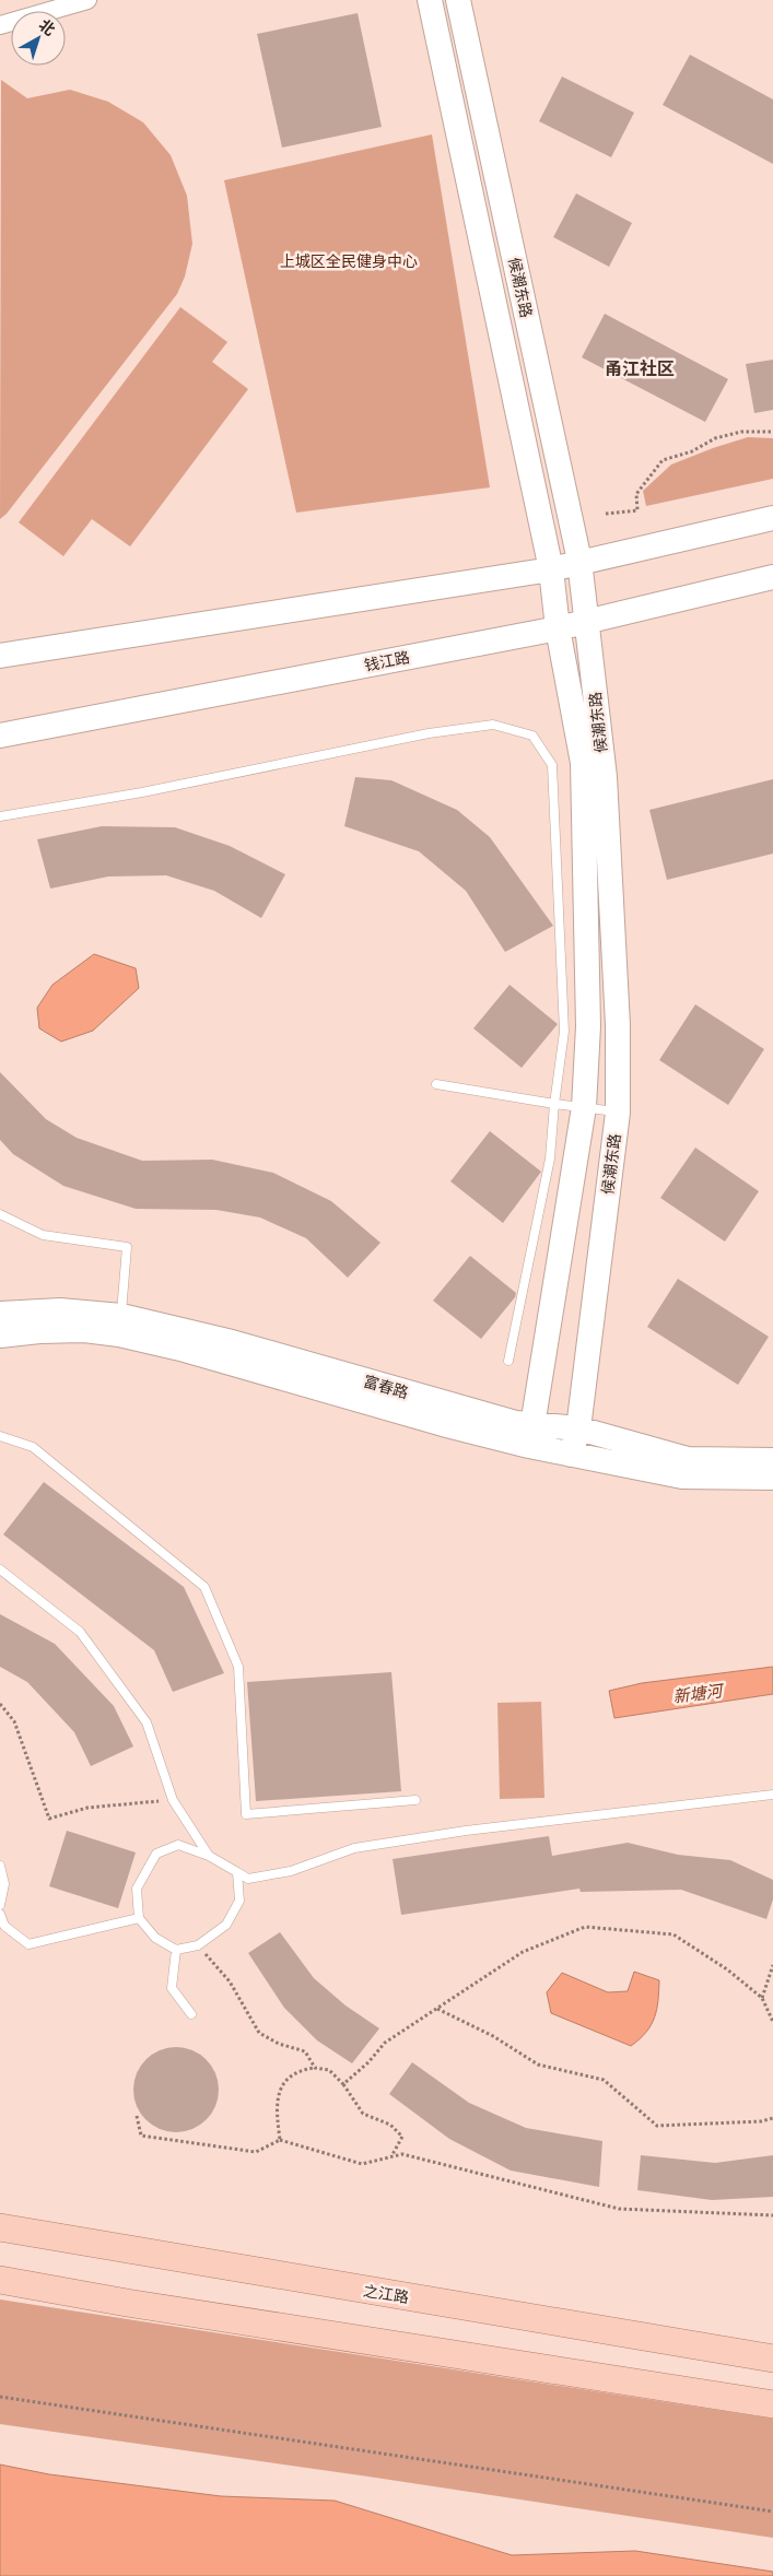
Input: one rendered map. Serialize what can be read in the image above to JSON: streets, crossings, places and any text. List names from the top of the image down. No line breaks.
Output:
{"streets":{"main road":["之江路"],"street":["候潮东路","钱江路","富春路"]},"crossings":[["候潮东路","钱江路"],["候潮东路","富春路"]],"districts":["甬江社区"],"water":["新塘河"],"parks":["上城区全民健身中心"],"north":"top right"}
